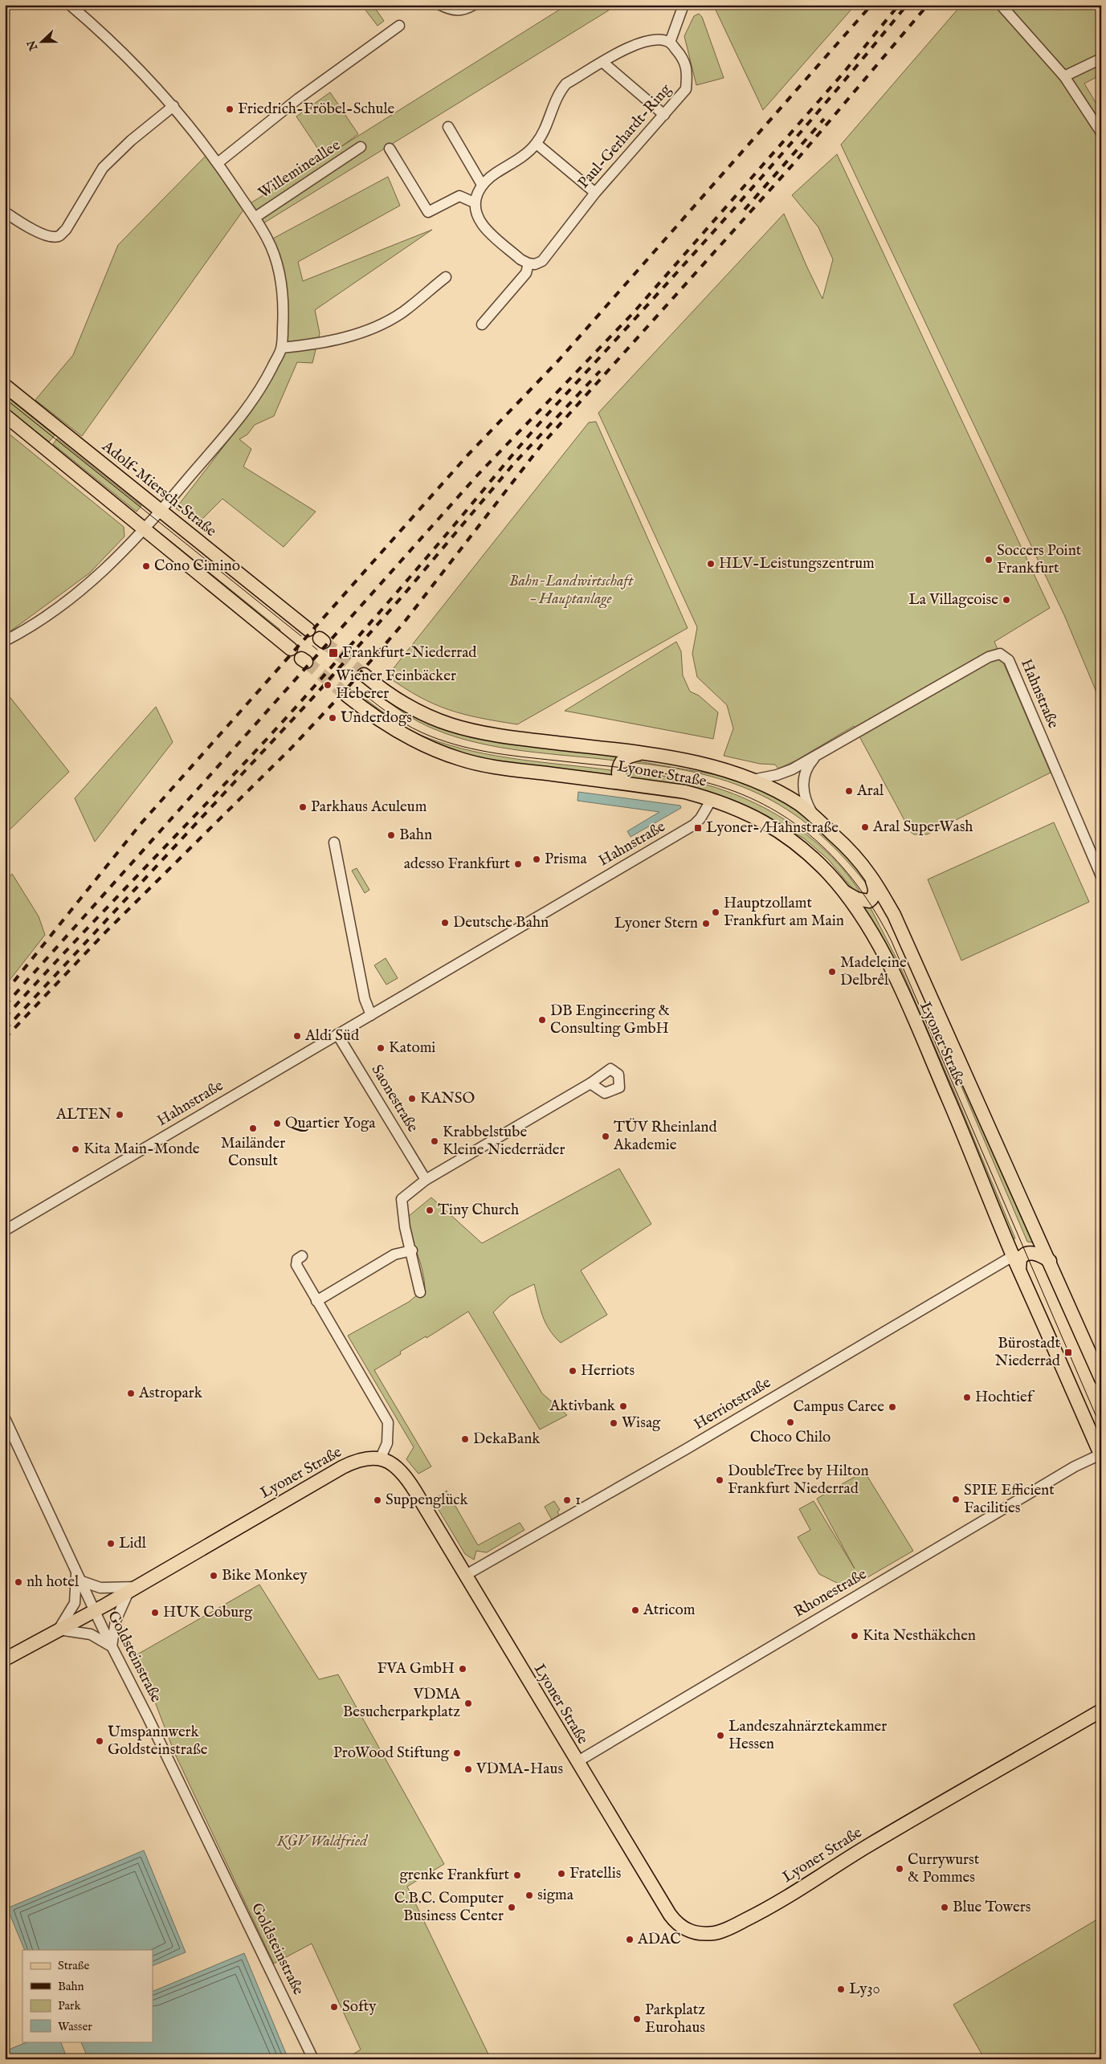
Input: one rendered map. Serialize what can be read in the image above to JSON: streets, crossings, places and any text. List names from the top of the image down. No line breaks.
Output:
{"streets":{"main road":["Adolf-Miersch-Straße","Lyoner Straße"],"street":["Paul-Gerhardt-Ring","Willemineallee","Hahnstraße","Saonestraße","Herriotstraße","Rhonestraße","Goldsteinstraße"]},"crossings":[["Hahnstraße","Lyoner Straße"],["Hahnstraße","Saonestraße"],["Lyoner Straße","Herriotstraße"],["Lyoner Straße","Rhonestraße"],["Lyoner Straße","Goldsteinstraße"]],"parks":["Bahn-Landwirtschaft – Hauptanlage","KGV Waldfried"],"places":{"other":["Friedrich-Fröbel-Schule","Soccers Point Frankfurt","HLV-Leistungszentrum","Cono Cimino","La Villageoise","Wiener Feinbäcker Heberer","Underdogs","Aral","Parkhaus Aculeum","Aral SuperWash","Bahn","Prisma","adesso Frankfurt","Hauptzollamt Frankfurt am Main","Deutsche Bahn","Lyoner Stern","Madeleine Delbrêl","DB Engineering & Consulting GmbH","Aldi Süd","Katomi","KANSO","ALTEN","Quartier Yoga","Mailänder Consult","TÜV Rheinland Akademie","Krabbelstube Kleine Niederräder","Kita Main-Monde","Tiny Church","Herriots","Astropark","Hochtief","Aktivbank","Campus Caree","Choco Chilo","Wisag","DekaBank","DoubleTree by Hilton Frankfurt Niederrad","SPIE Efficient Facilities","Suppenglück","1","Lidl","Bike Monkey","nh hotel","Atricom","HUK Coburg","Kita Nesthäkchen","FVA GmbH","VDMA Besucherparkplatz","Landeszahnärztekammer Hessen","Umspannwerk Goldsteinstraße","ProWood Stiftung","VDMA-Haus","Currywurst & Pommes","Fratellis","grenke Frankfurt","sigma","C.B.C. Computer Business Center","Blue Towers","ADAC","Ly30","Softy","Parkplatz Eurohaus"],"transit":["Frankfurt-Niederrad","Lyoner-/Hahnstraße","Bürostadt Niederrad"]},"legend":["Straße","Bahn","Park","Wasser"],"north":"left"}
